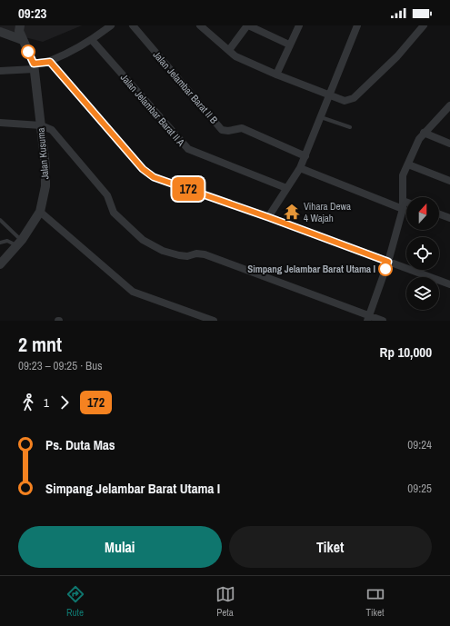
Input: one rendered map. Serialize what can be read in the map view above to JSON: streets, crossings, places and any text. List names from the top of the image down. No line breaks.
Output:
{"streets":{"street":["Jalan Jelambar Barat II B","Jalan Jelambar Barat II A","Jalan Kusuma"]},"places":{"temple":["Vihara Dewa 4 Wajah"],"other":["Simpang Jelambar Barat Utama I"]},"lines":["bus line 172"],"north":"top","page":{"status":"09:23","on_map":"172","heading":["2 mnt","09:23 – 09:25 · Bus","Rp 10,000"],"legs":["1","172"],"list":[{"name":"Ps. Duta Mas","value":"09:24"},{"name":"Simpang Jelambar Barat Utama I","value":"09:25"}],"buttons":["Mulai","Tiket"],"tabs":["Rute","Peta","Tiket"]}}
